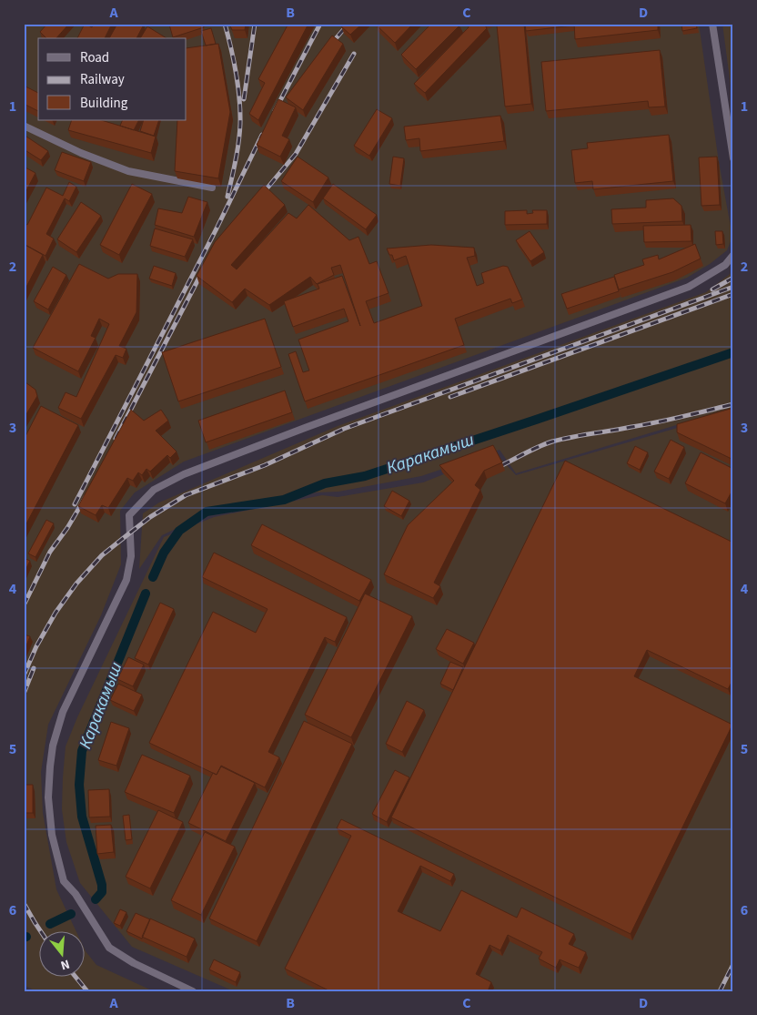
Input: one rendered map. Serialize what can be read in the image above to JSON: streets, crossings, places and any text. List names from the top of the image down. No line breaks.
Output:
{"water":["Каракамыш"],"legend":["Road","Railway","Building"],"north":"bottom","grid":{"columns":["A","B","C","D"],"rows":["1","2","3","4","5","6"]}}
